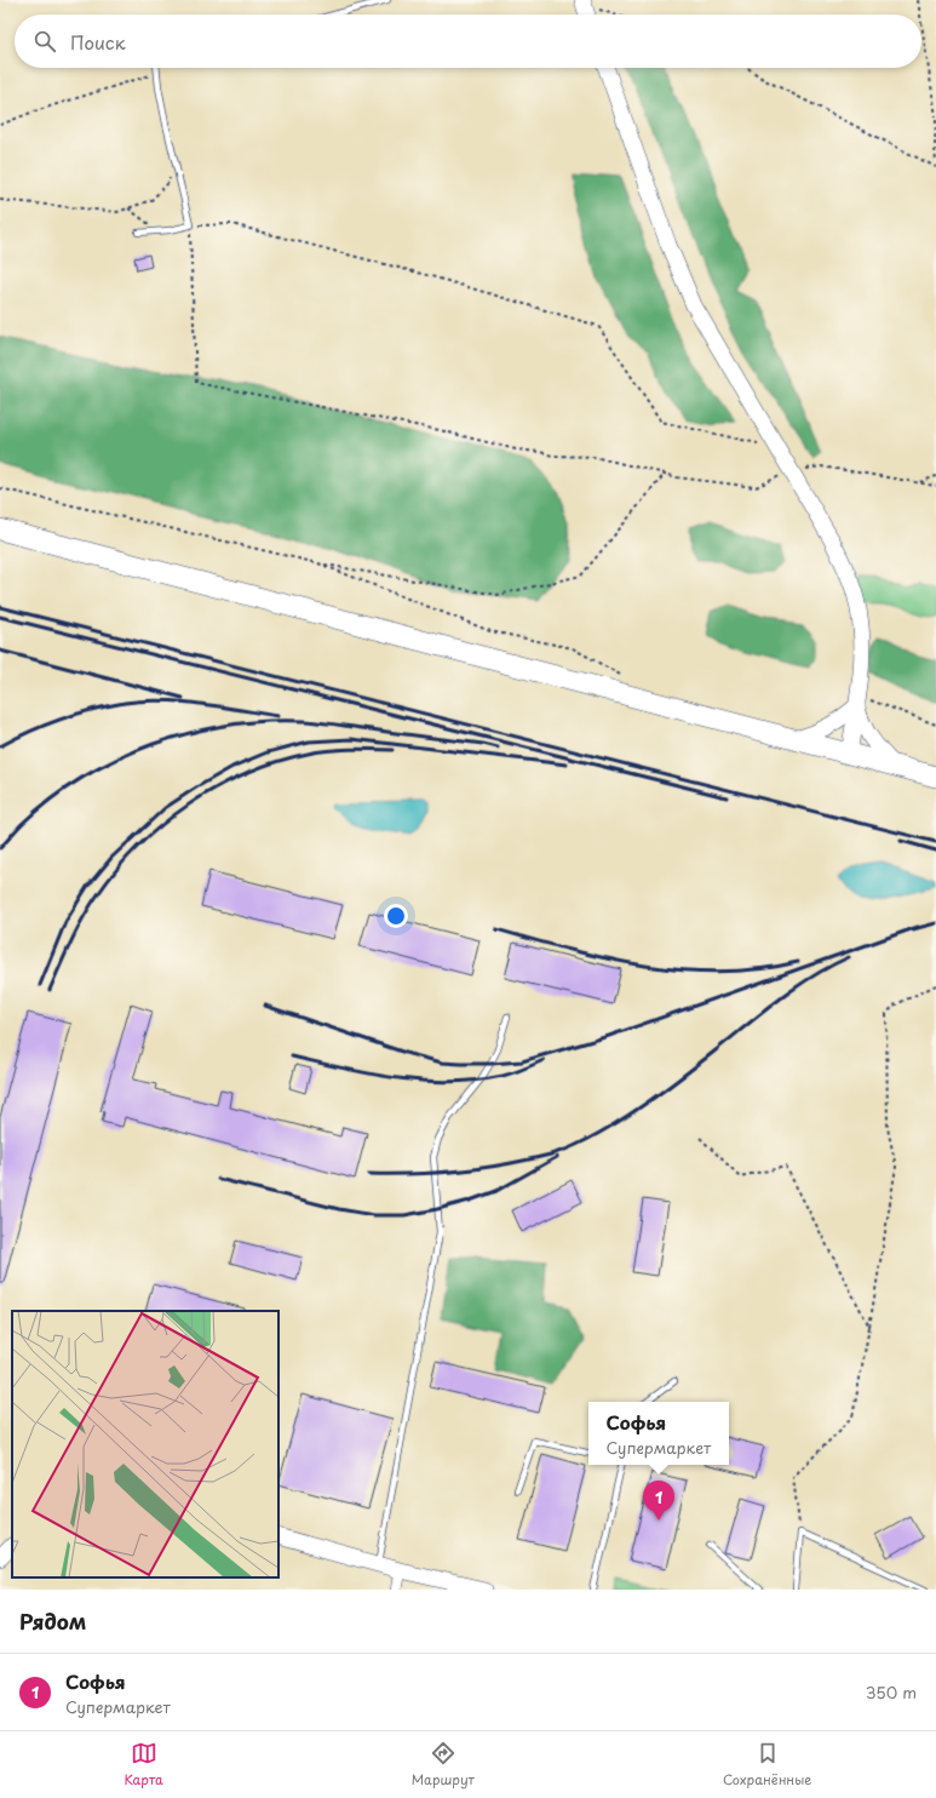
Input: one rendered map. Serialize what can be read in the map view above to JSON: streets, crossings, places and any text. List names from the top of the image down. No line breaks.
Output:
{"page":{"search":"Поиск","popup":["Софья","Супермаркет"],"pins":"1","heading":"Рядом","list":[{"mark":"1","name":"Софья","note":"Супермаркет","value":"350 m"}],"nav":["Карта","Маршрут","Сохранённые"]}}
